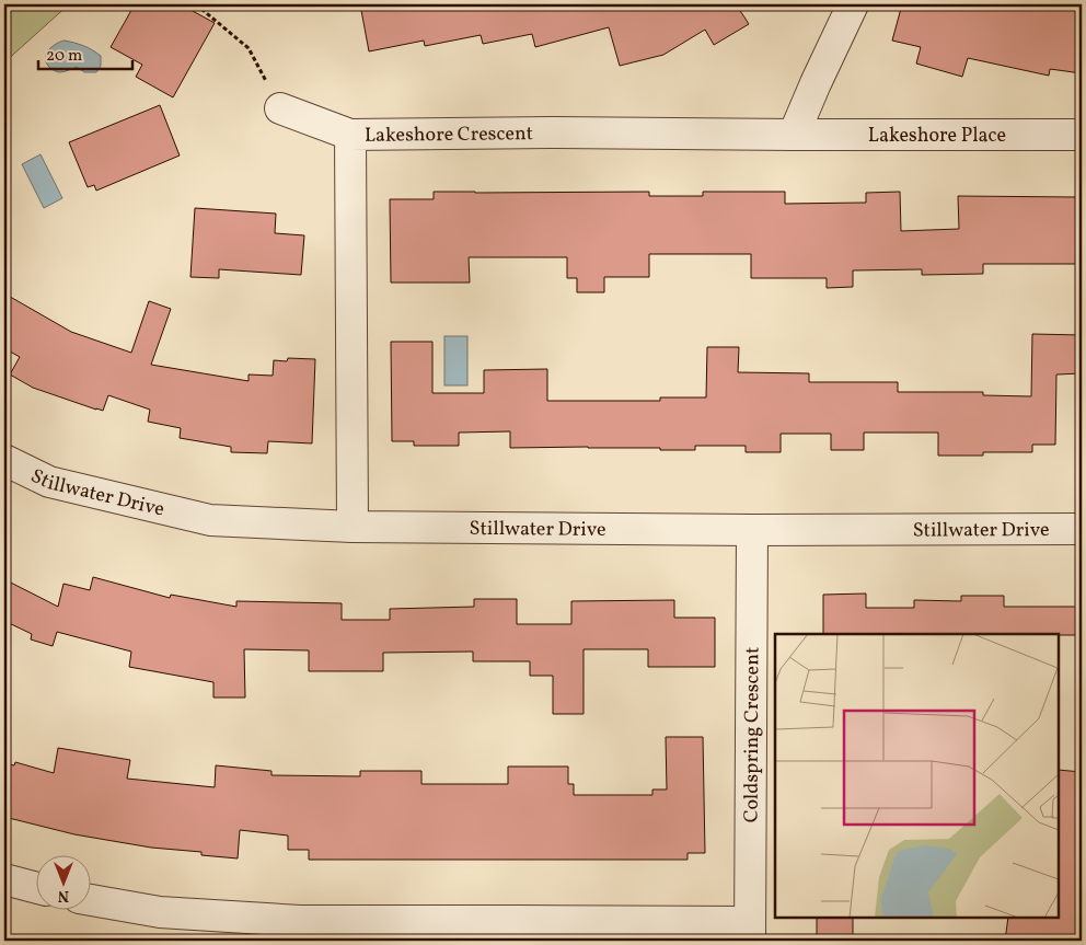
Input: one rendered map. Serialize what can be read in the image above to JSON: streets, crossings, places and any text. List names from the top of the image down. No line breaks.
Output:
{"streets":{"street":["Lakeshore Crescent","Lakeshore Place","Stillwater Drive","Coldspring Crescent"]},"crossings":[["Lakeshore Crescent","Lakeshore Place"],["Lakeshore Crescent","Stillwater Drive"],["Stillwater Drive","Coldspring Crescent"]],"scale_bar":"20 m","north":"bottom"}
